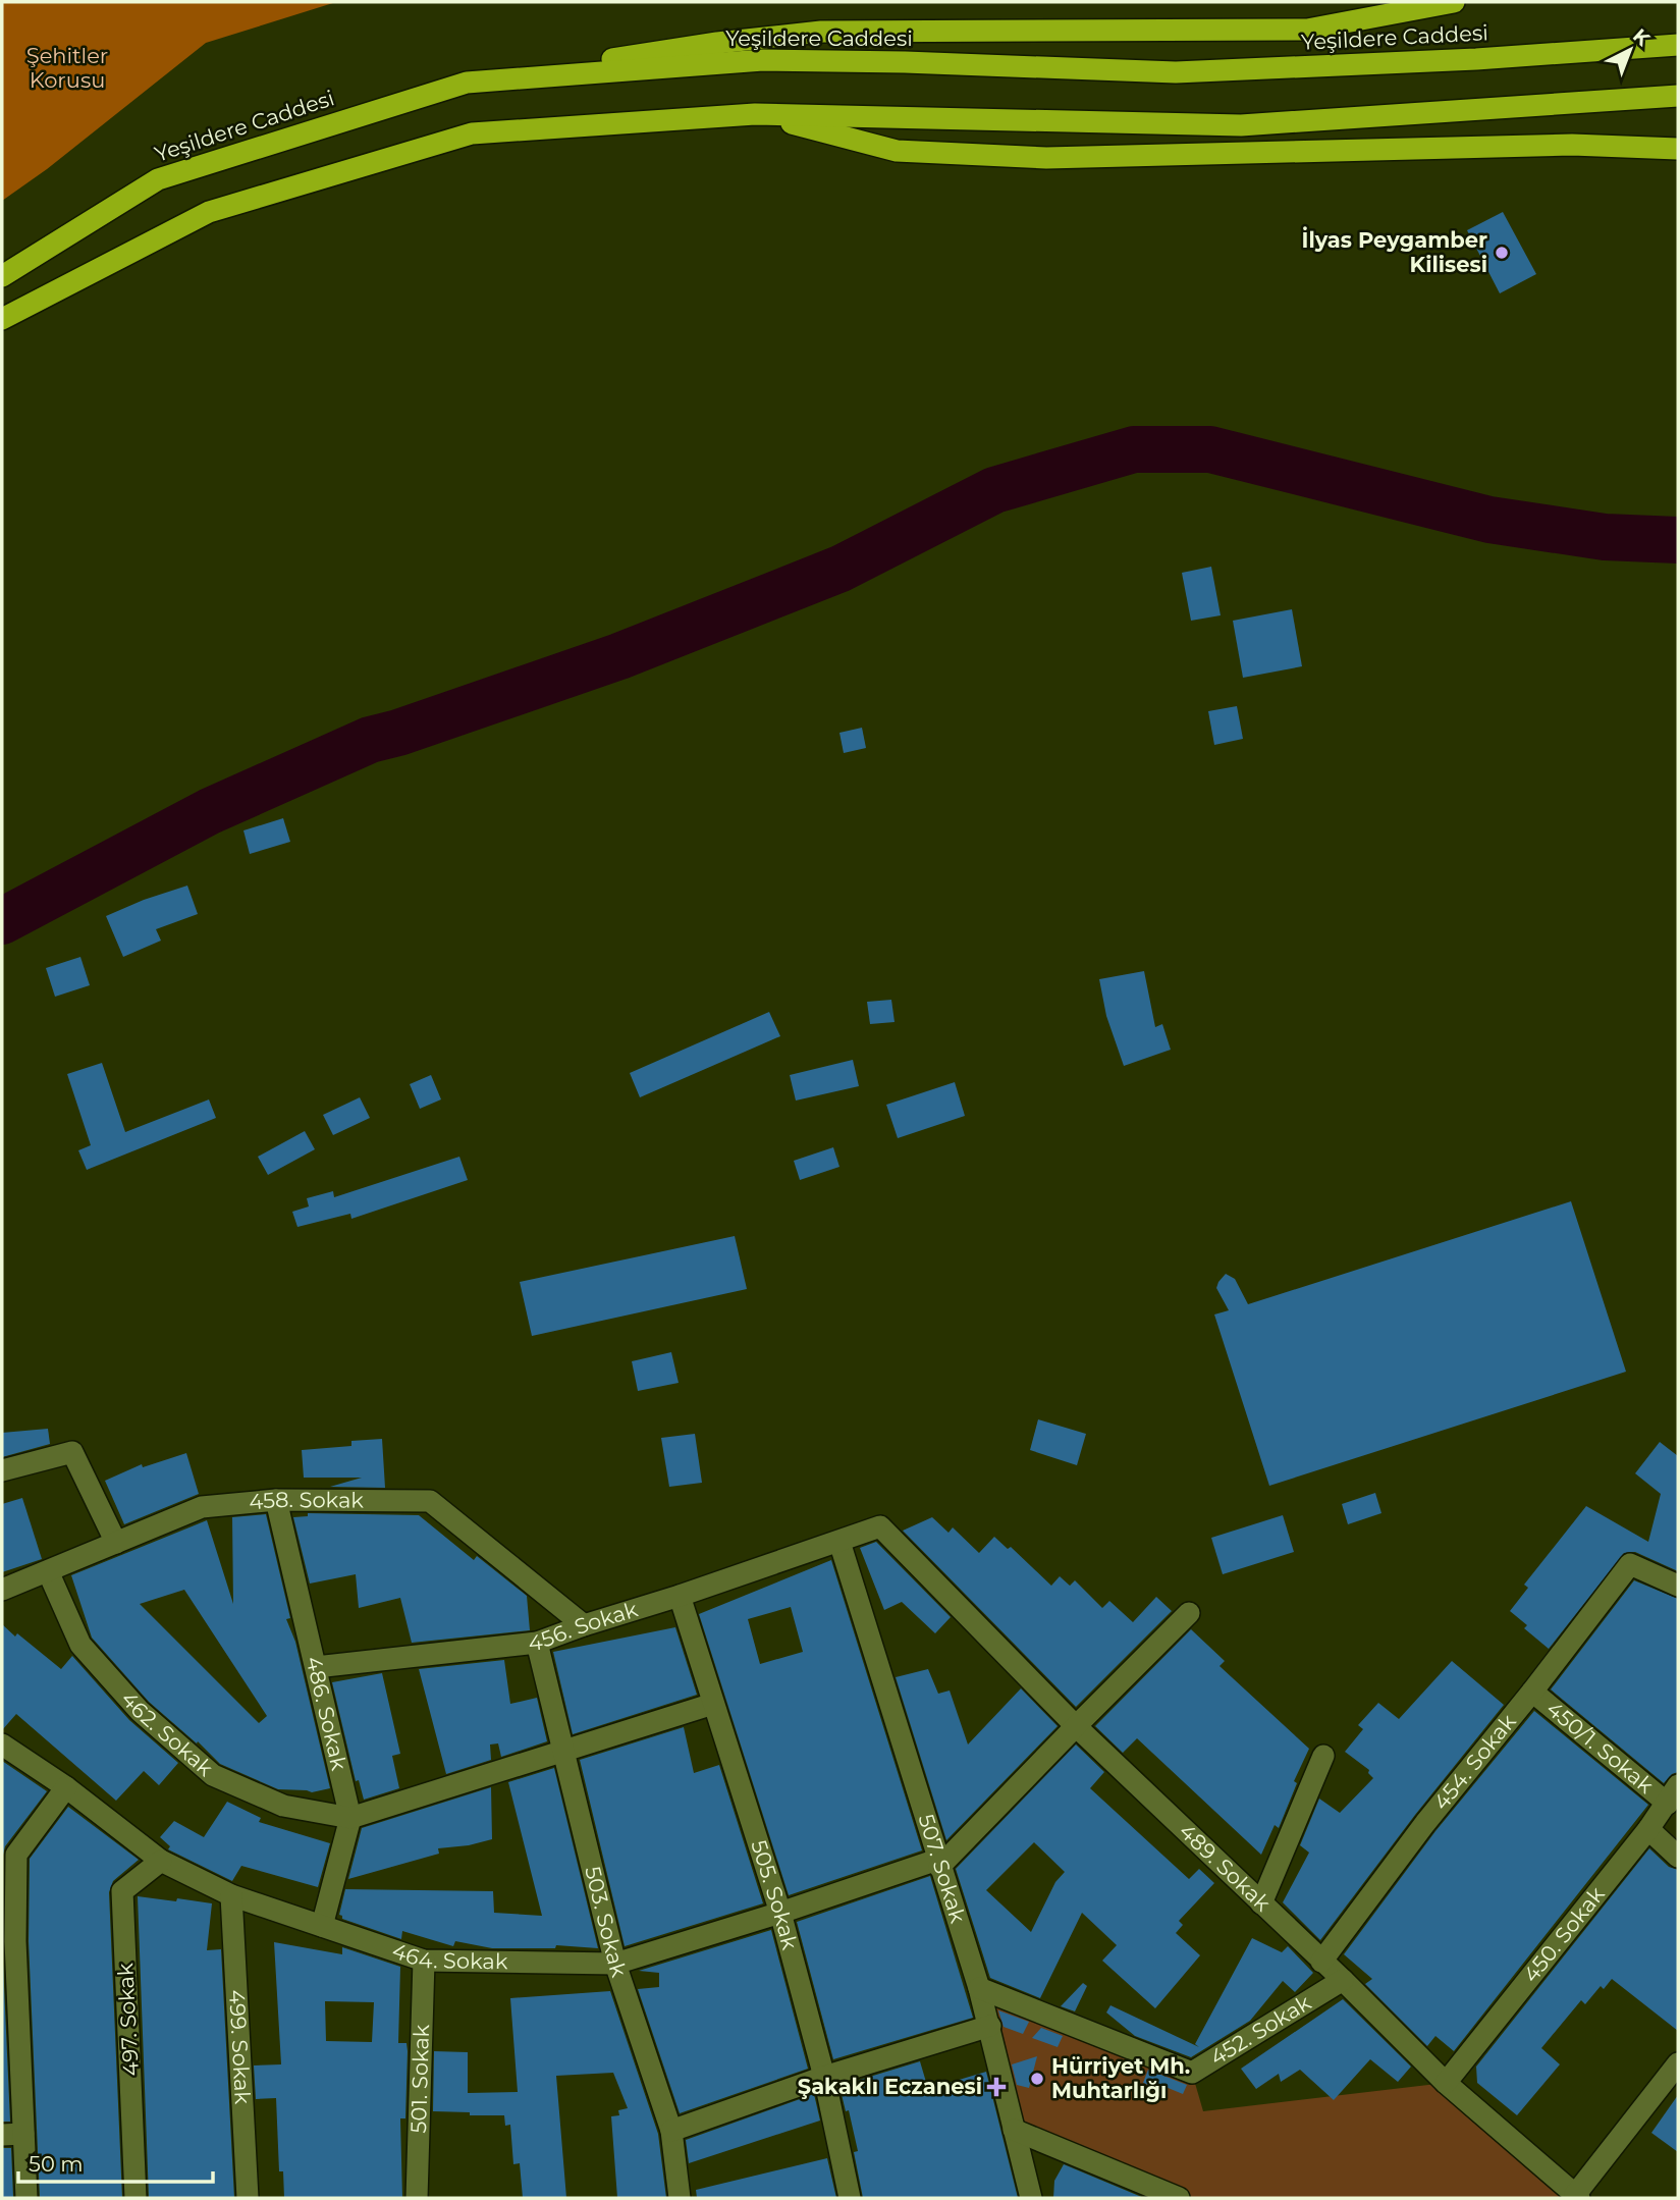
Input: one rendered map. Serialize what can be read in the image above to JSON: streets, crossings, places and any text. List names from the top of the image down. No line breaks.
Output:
{"streets":{"highway":["Yeşildere Caddesi"],"street":["458. Sokak","456. Sokak","486. Sokak","462. Sokak","450/1. Sokak","454. Sokak","489. Sokak","507. Sokak","505. Sokak","503. Sokak","450. Sokak","464. Sokak","497. Sokak","452. Sokak","499. Sokak","501. Sokak"]},"crossings":[["458. Sokak","456. Sokak"],["458. Sokak","486. Sokak"],["458. Sokak","462. Sokak"],["456. Sokak","486. Sokak"],["456. Sokak","489. Sokak"],["456. Sokak","507. Sokak"],["456. Sokak","505. Sokak"],["456. Sokak","503. Sokak"],["486. Sokak","462. Sokak"],["486. Sokak","464. Sokak"],["450/1. Sokak","454. Sokak"],["450/1. Sokak","450. Sokak"],["454. Sokak","489. Sokak"],["489. Sokak","450. Sokak"],["489. Sokak","452. Sokak"],["507. Sokak","464. Sokak"],["507. Sokak","452. Sokak"],["505. Sokak","464. Sokak"],["503. Sokak","464. Sokak"],["464. Sokak","497. Sokak"],["464. Sokak","499. Sokak"],["464. Sokak","501. Sokak"]],"parks":["Şehitler Korusu"],"places":{"other":["İlyas Peygamber Kilisesi","Hürriyet Mh. Muhtarlığı"],"health":["Şakaklı Eczanesi"]},"scale_bar":"50 m","north":"top right"}
